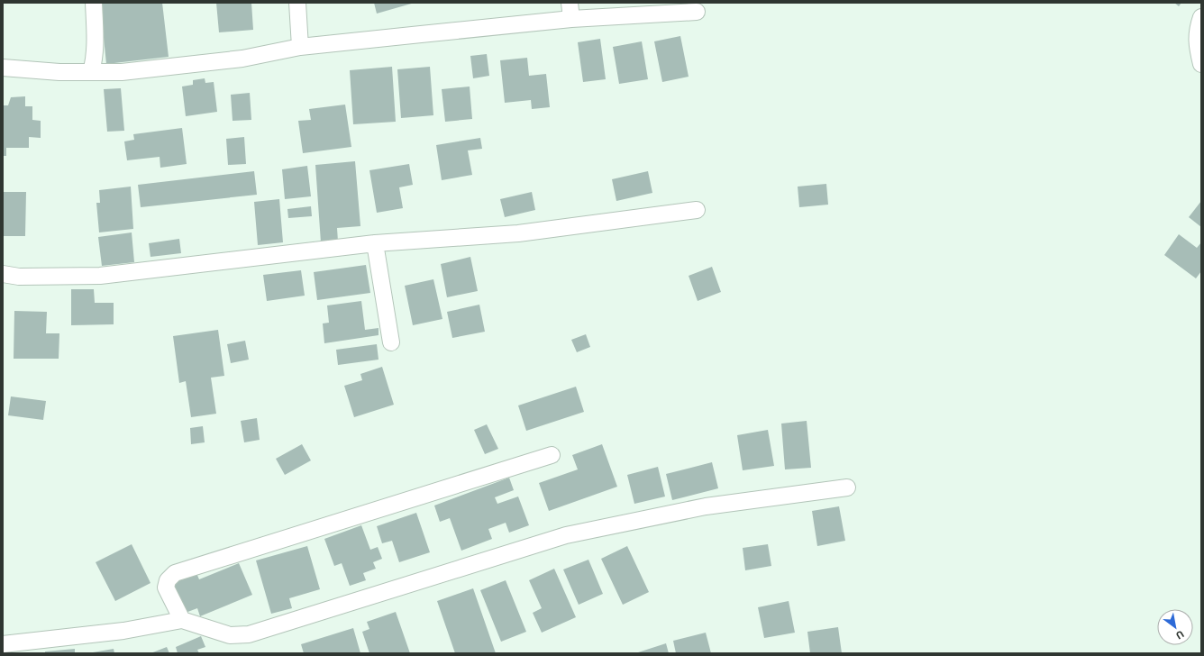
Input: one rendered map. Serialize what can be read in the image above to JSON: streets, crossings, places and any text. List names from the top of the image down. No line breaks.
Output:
{"north":"bottom right"}
